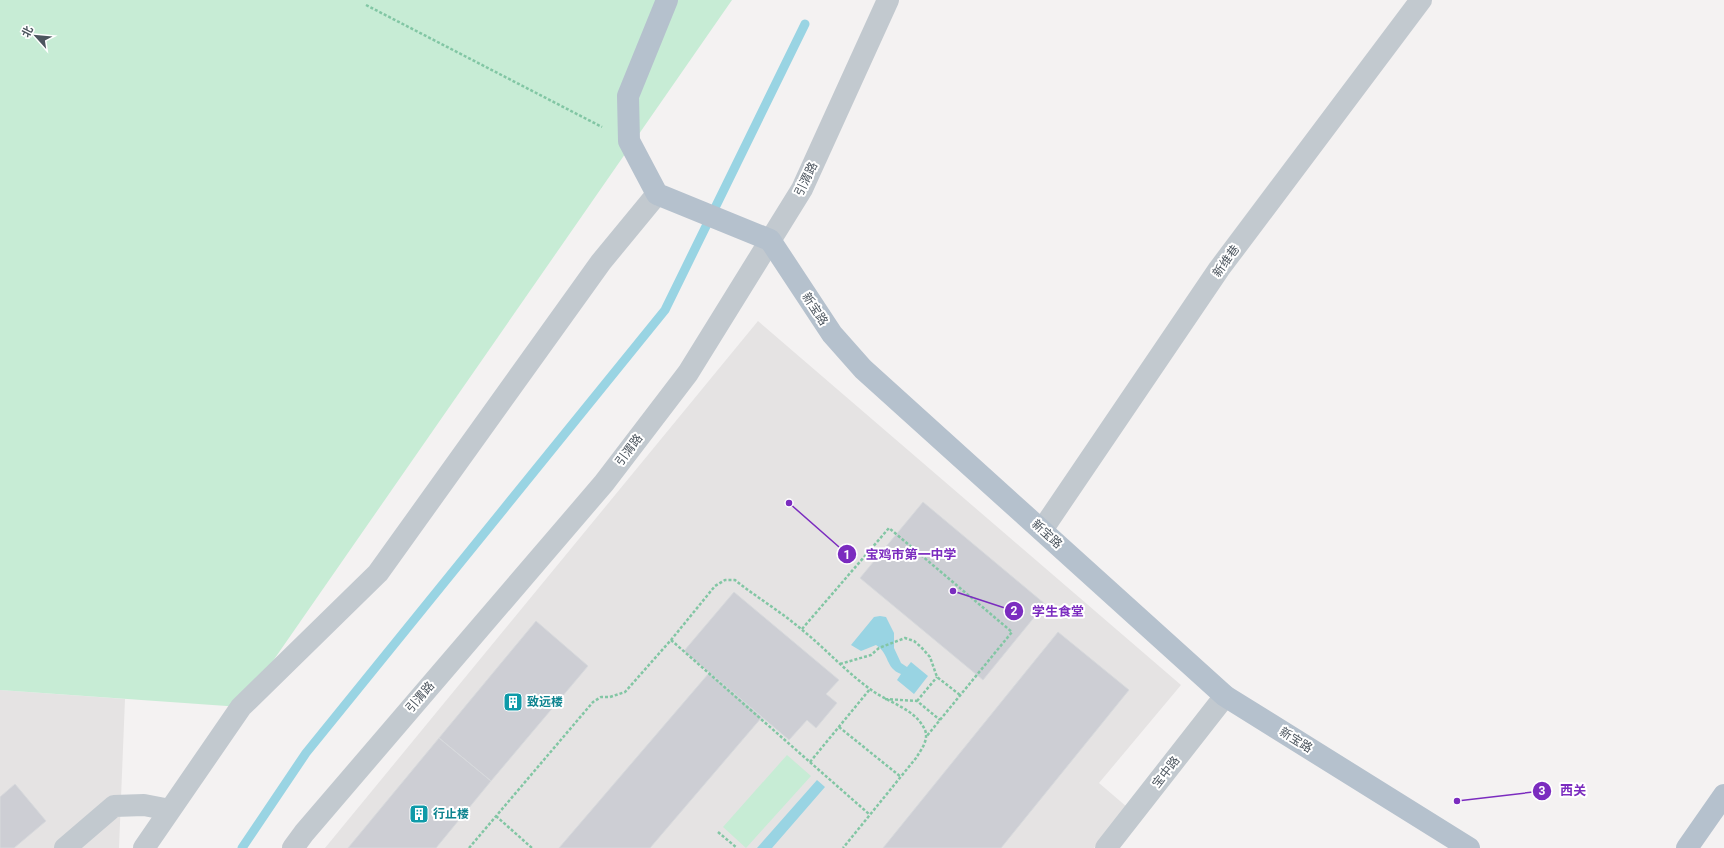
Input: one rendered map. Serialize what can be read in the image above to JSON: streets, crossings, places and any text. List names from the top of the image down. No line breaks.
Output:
{"streets":{"main road":["新宝路"],"street":["引渭路","新维巷","宝中路"]},"crossings":[["引渭路","新宝路"],["新维巷","新宝路"],["新宝路","宝中路"]],"places":{"other":["宝鸡市第一中学","学生食堂","西关"],"building":["致远楼","行止楼"]},"north":"top left"}
